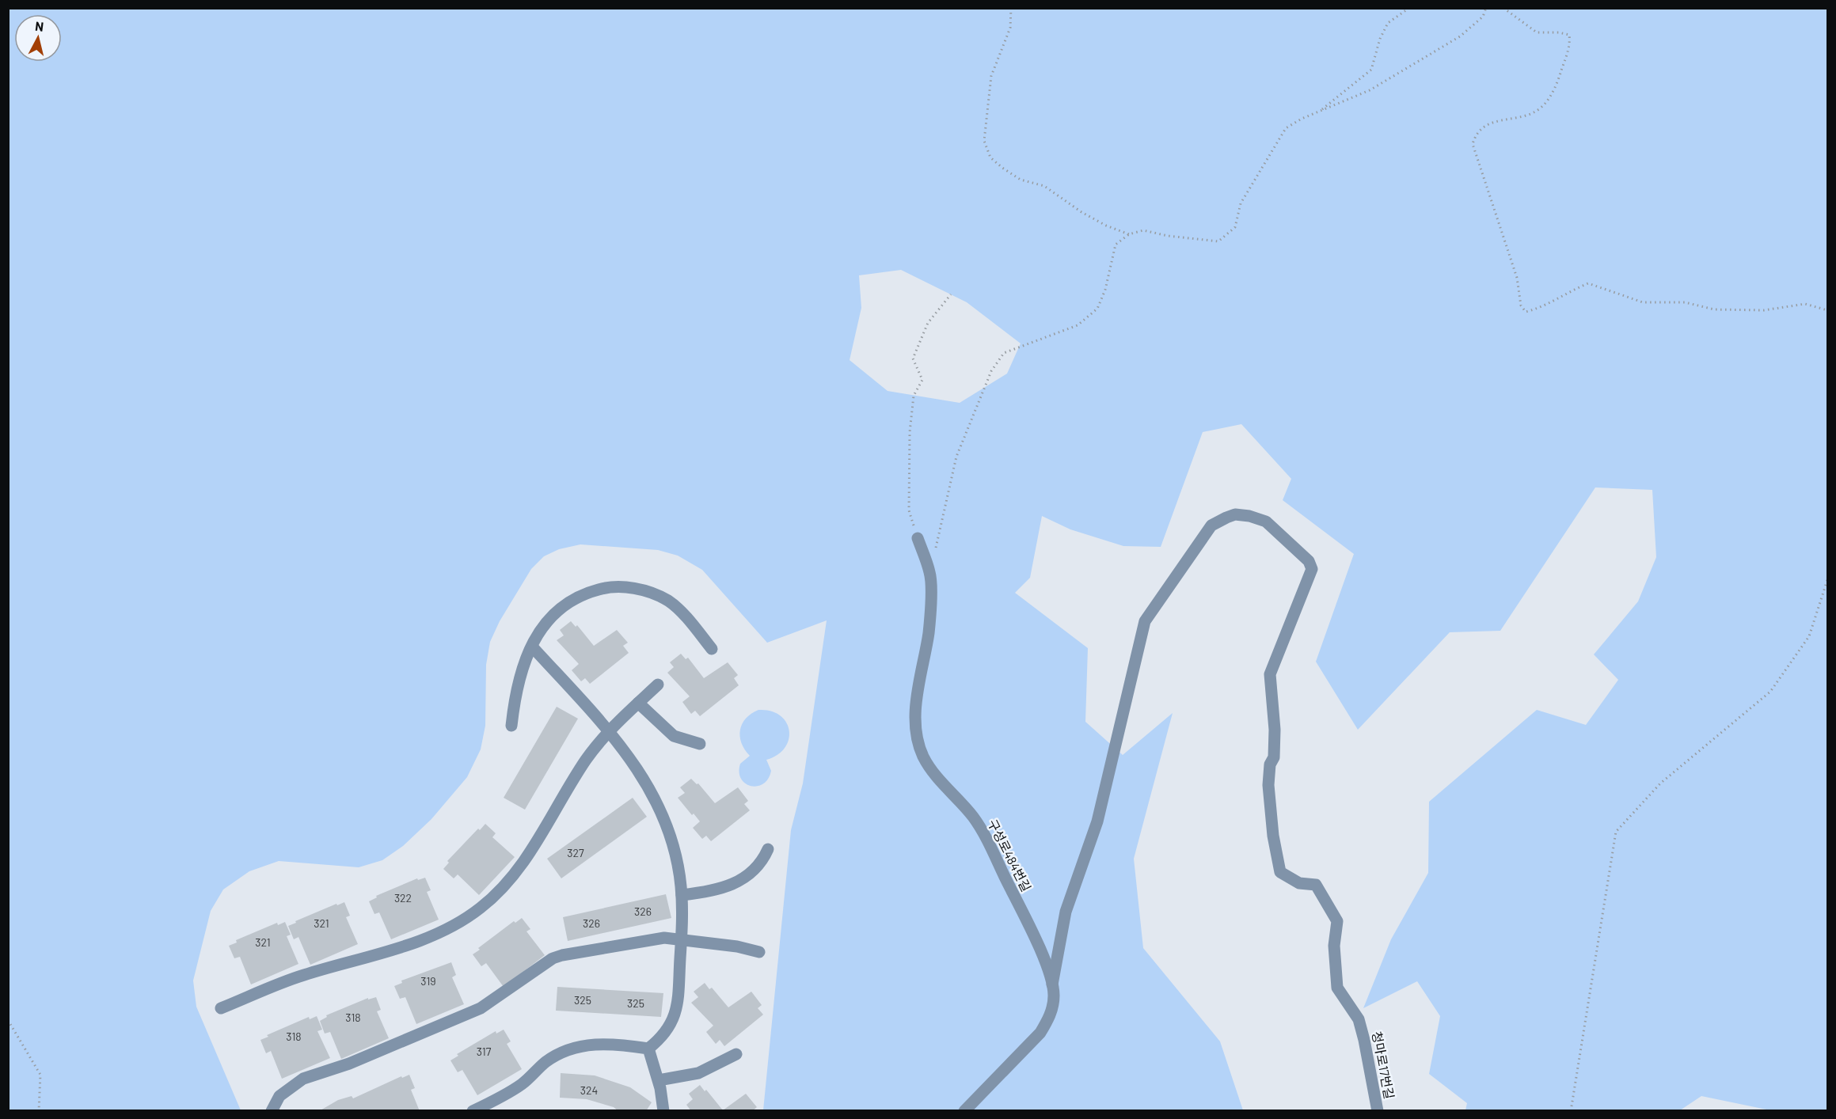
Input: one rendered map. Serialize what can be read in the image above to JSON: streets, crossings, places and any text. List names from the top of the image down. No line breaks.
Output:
{"streets":{"street":["구성로484번길","청마로17번길"]},"crossings":[["구성로484번길","청마로17번길"]],"house_numbers":["327","322","326","321","326","321","319","325","325","318","318","317","324"],"north":"top"}
